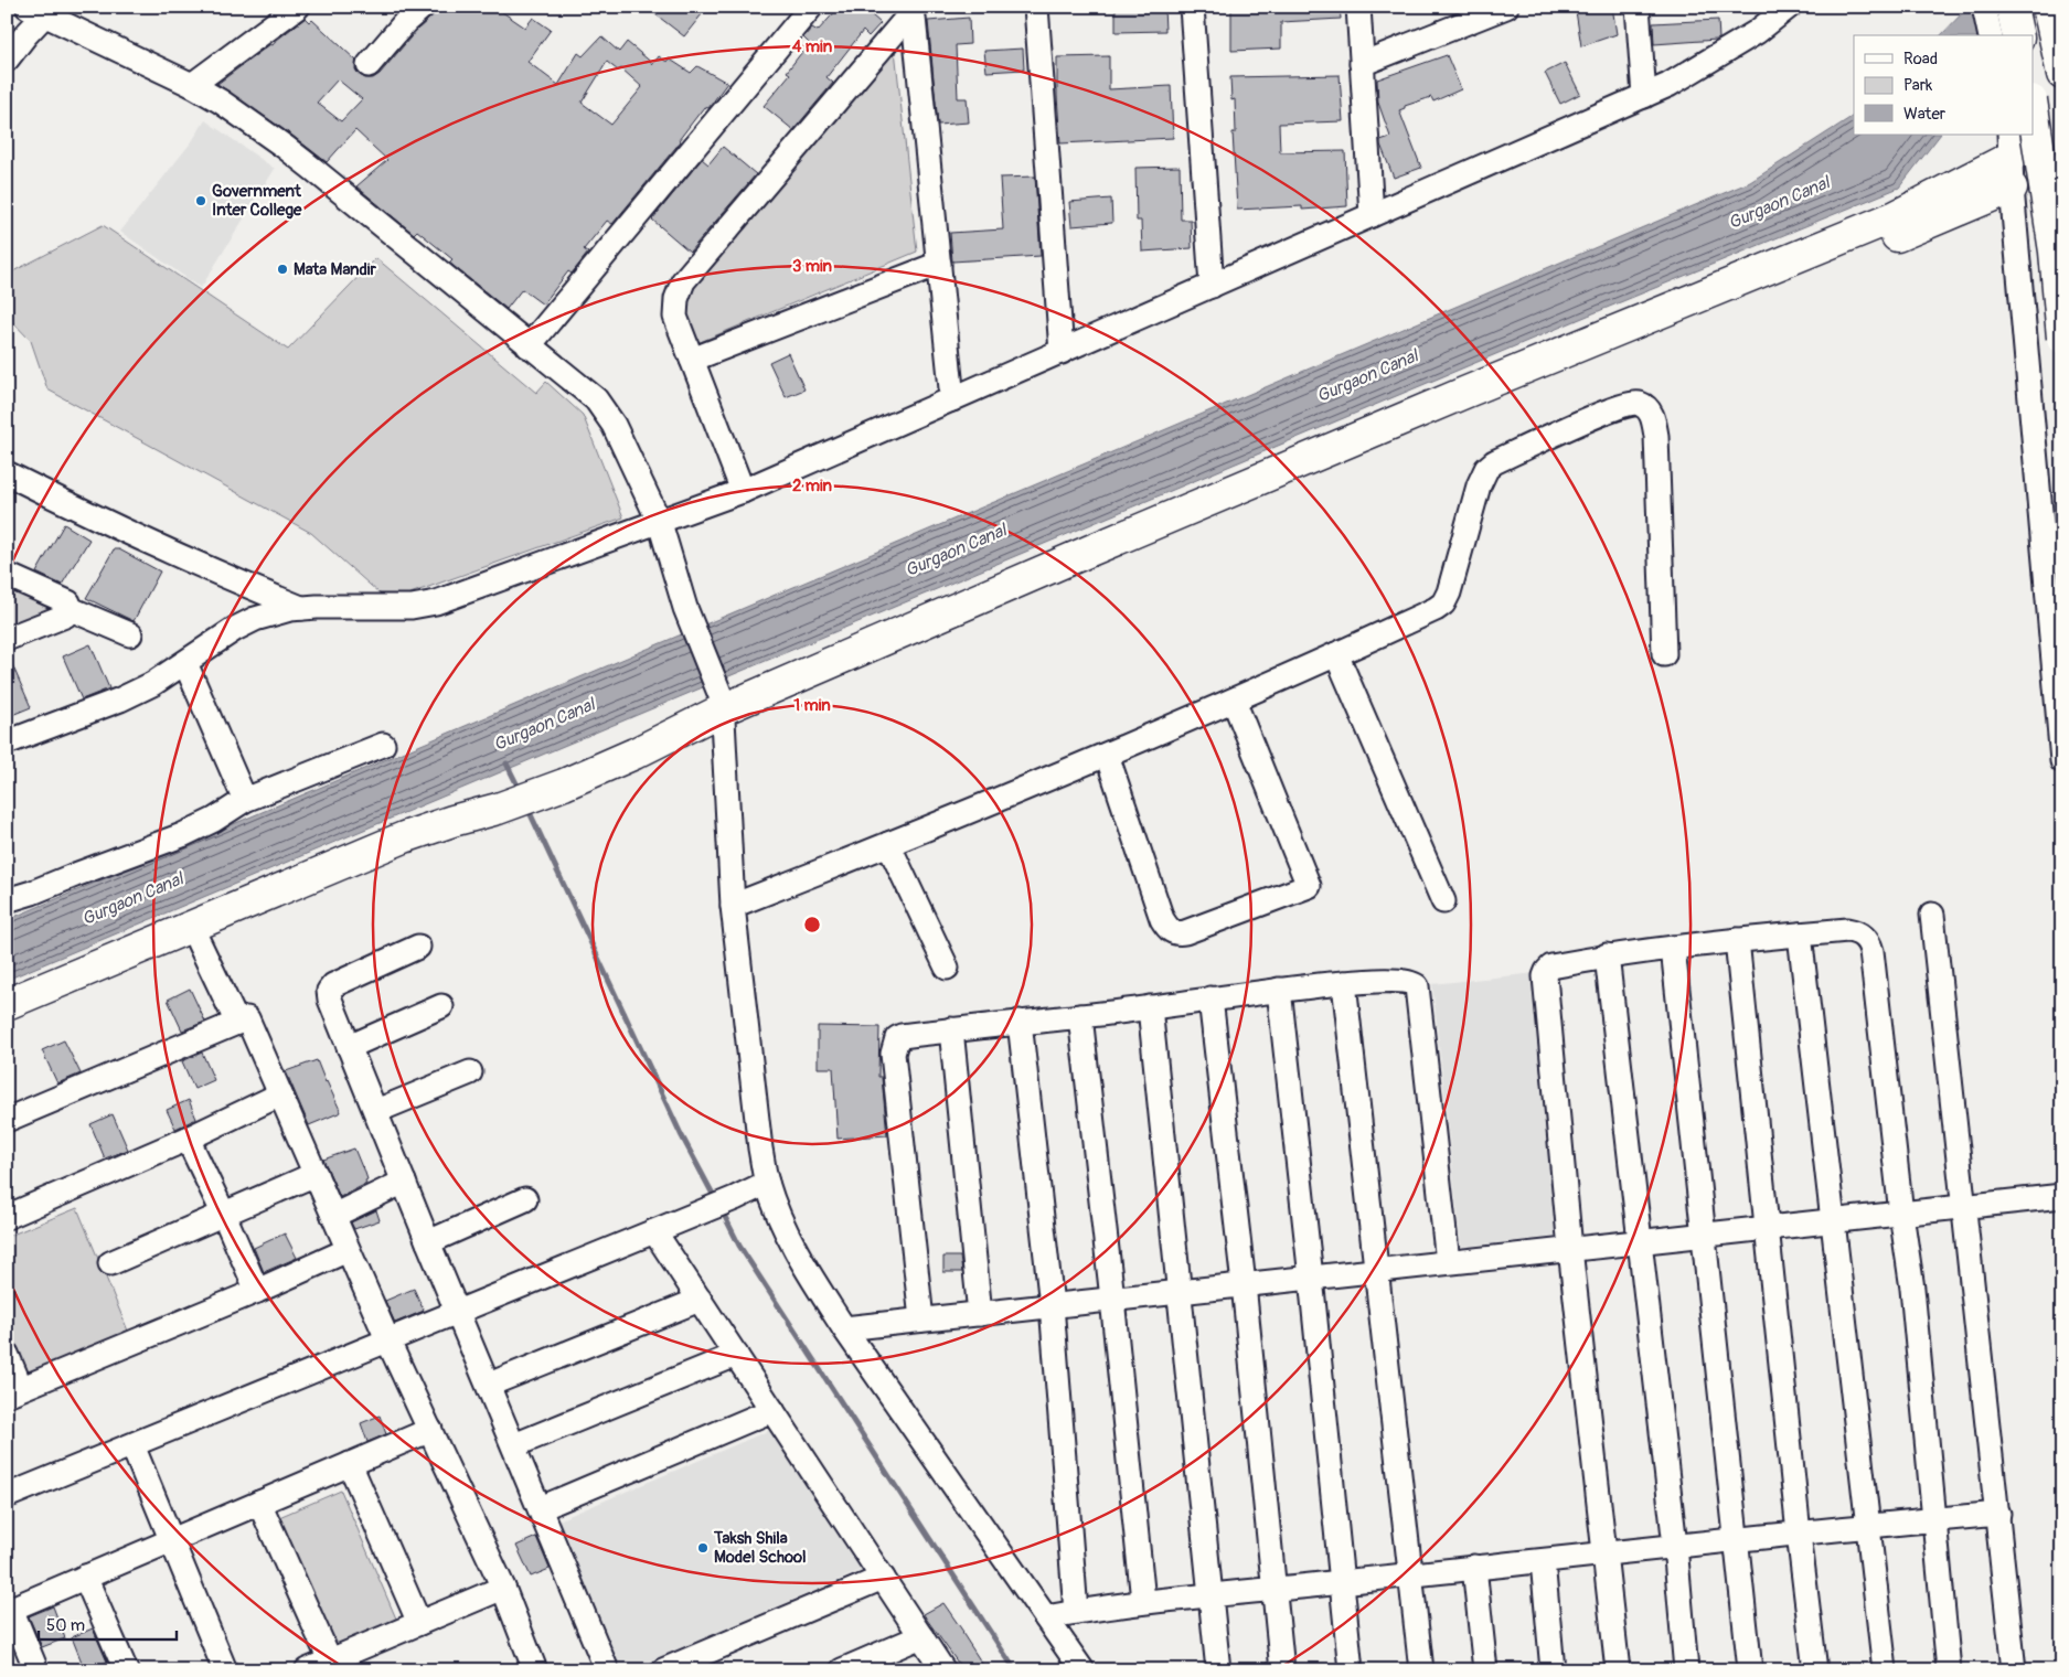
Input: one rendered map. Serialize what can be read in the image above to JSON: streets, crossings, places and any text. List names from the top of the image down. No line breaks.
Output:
{"water":["Gurgaon Canal"],"places":["Government Inter College","Mata Mandir","Taksh Shila Model School"],"legend":["Road","Park","Water"],"scale_bar":"50 m","rings":["4 min","3 min","2 min","1 min"]}
